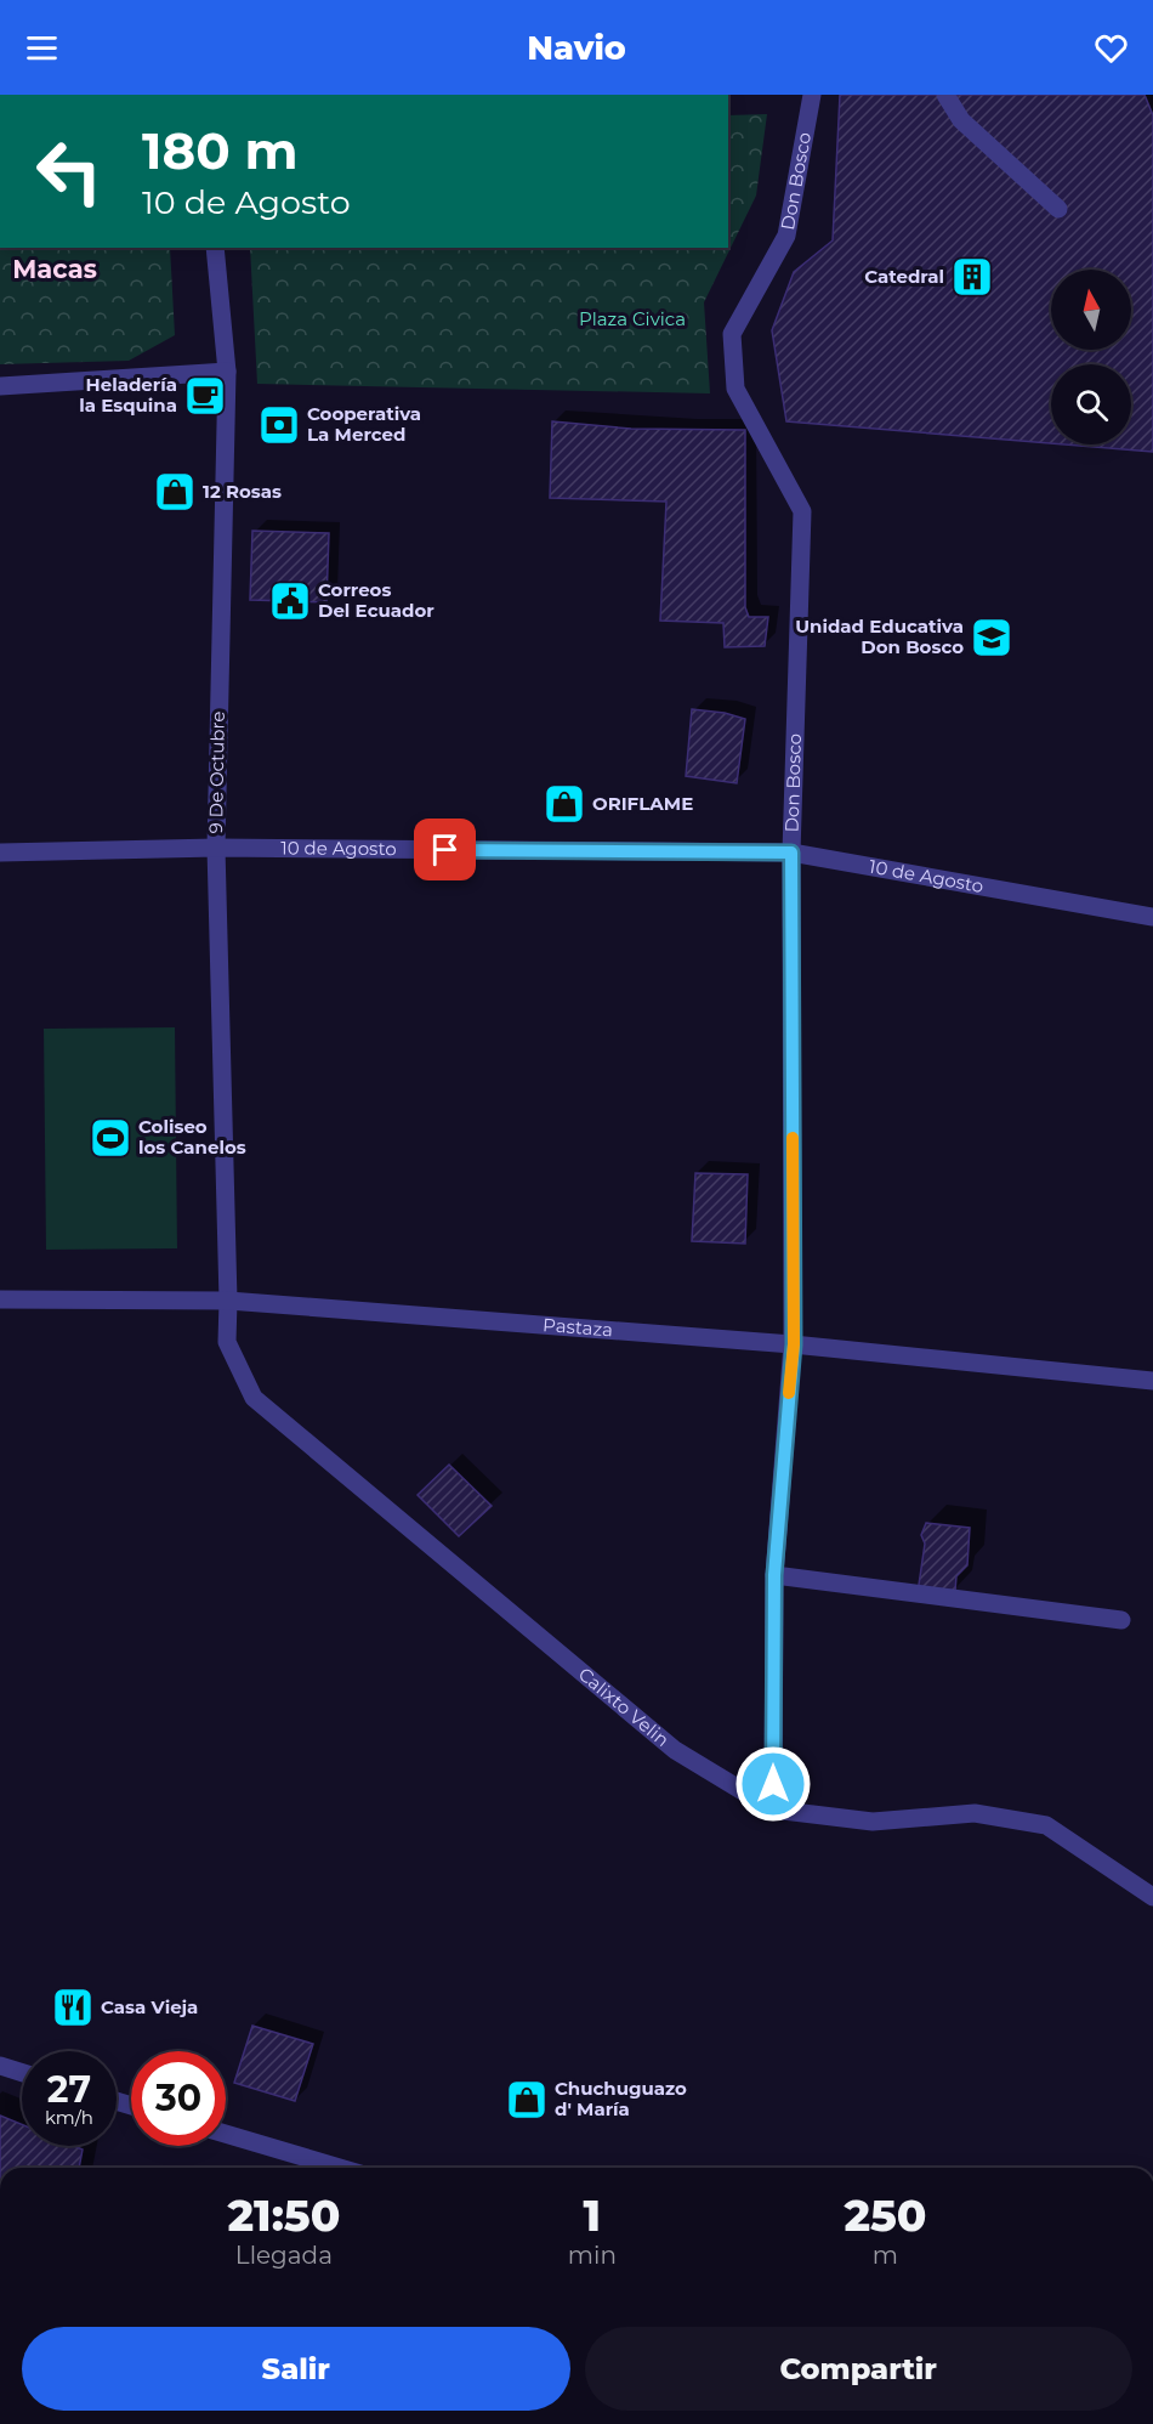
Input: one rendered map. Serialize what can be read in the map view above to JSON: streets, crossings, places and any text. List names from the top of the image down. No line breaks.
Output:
{"streets":{"street":["Don Bosco","9 De Octubre","10 de Agosto","Pastaza","Calixto Velin"]},"crossings":[["Don Bosco","10 de Agosto"],["Don Bosco","Pastaza"],["Don Bosco","Calixto Velin"],["9 De Octubre","10 de Agosto"],["9 De Octubre","Pastaza"],["9 De Octubre","Calixto Velin"],["Pastaza","Calixto Velin"]],"districts":["Macas"],"parks":["Plaza Civica"],"places":{"building":["Catedral"],"cafe":["Heladería la Esquina"],"bank":["Cooperativa La Merced"],"shop":["12 Rosas","ORIFLAME","Chuchuguazo d' María"],"public building":["Correos Del Ecuador"],"school or university":["Unidad Educativa Don Bosco"],"sports":["Coliseo los Canelos"],"restaurant":["Casa Vieja"]},"north":"top","page":{"header":"Navio","turn":["180 m","10 de Agosto"],"speed":"27 km/h","limit":"30","eta":["21:50","Llegada","1","min","250","m"],"buttons":["Salir","Compartir"]}}
